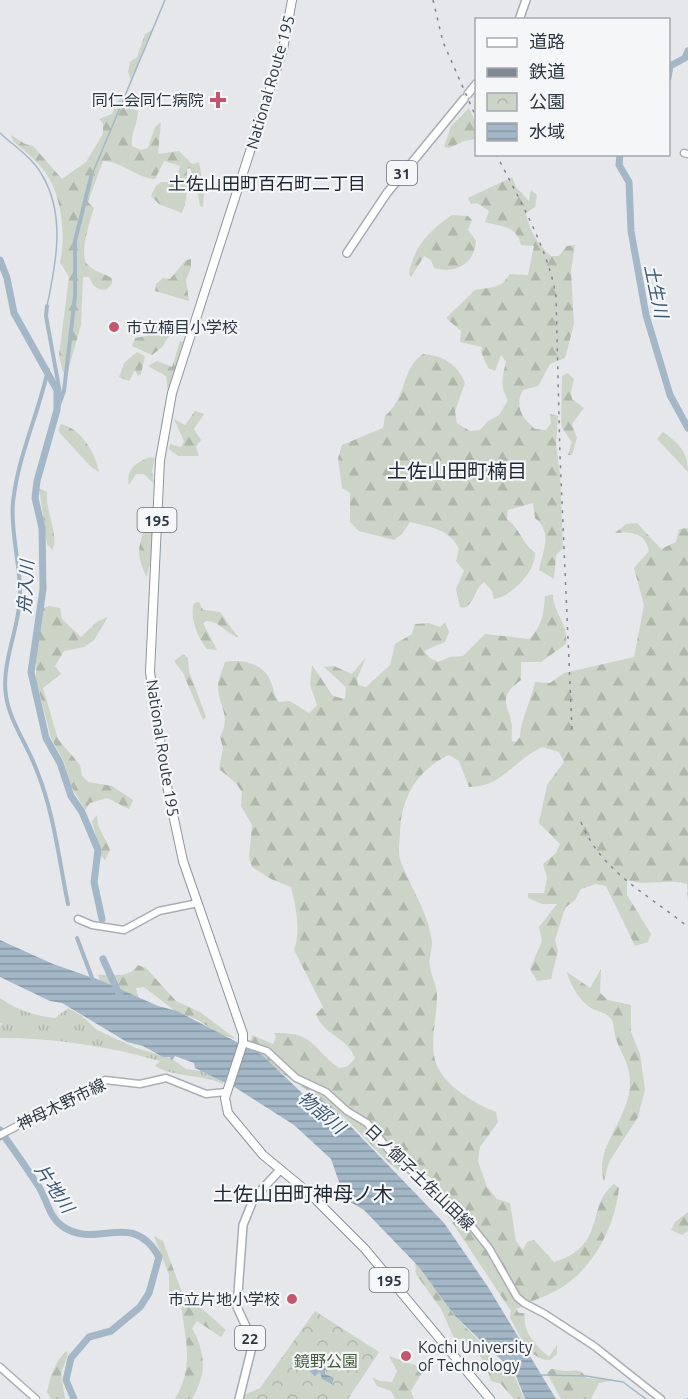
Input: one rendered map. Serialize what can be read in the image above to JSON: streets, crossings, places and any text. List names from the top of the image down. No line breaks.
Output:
{"streets":{"highway":["National Route 195","195"],"main road":["31","神母木野市線","日ノ御子土佐山田線","22"]},"crossings":[["National Route 195","日ノ御子土佐山田線"],["195","神母木野市線"],["195","22"]],"districts":["土佐山田町百石町二丁目","土佐山田町楠目","土佐山田町神母ノ木"],"water":["土生川","舟入川","物部川","片地川"],"parks":["鏡野公園"],"places":{"health":["同仁会同仁病院"],"other":["市立楠目小学校","市立片地小学校","Kochi University of Technology"]},"legend":["道路","鉄道","公園","水域"]}
